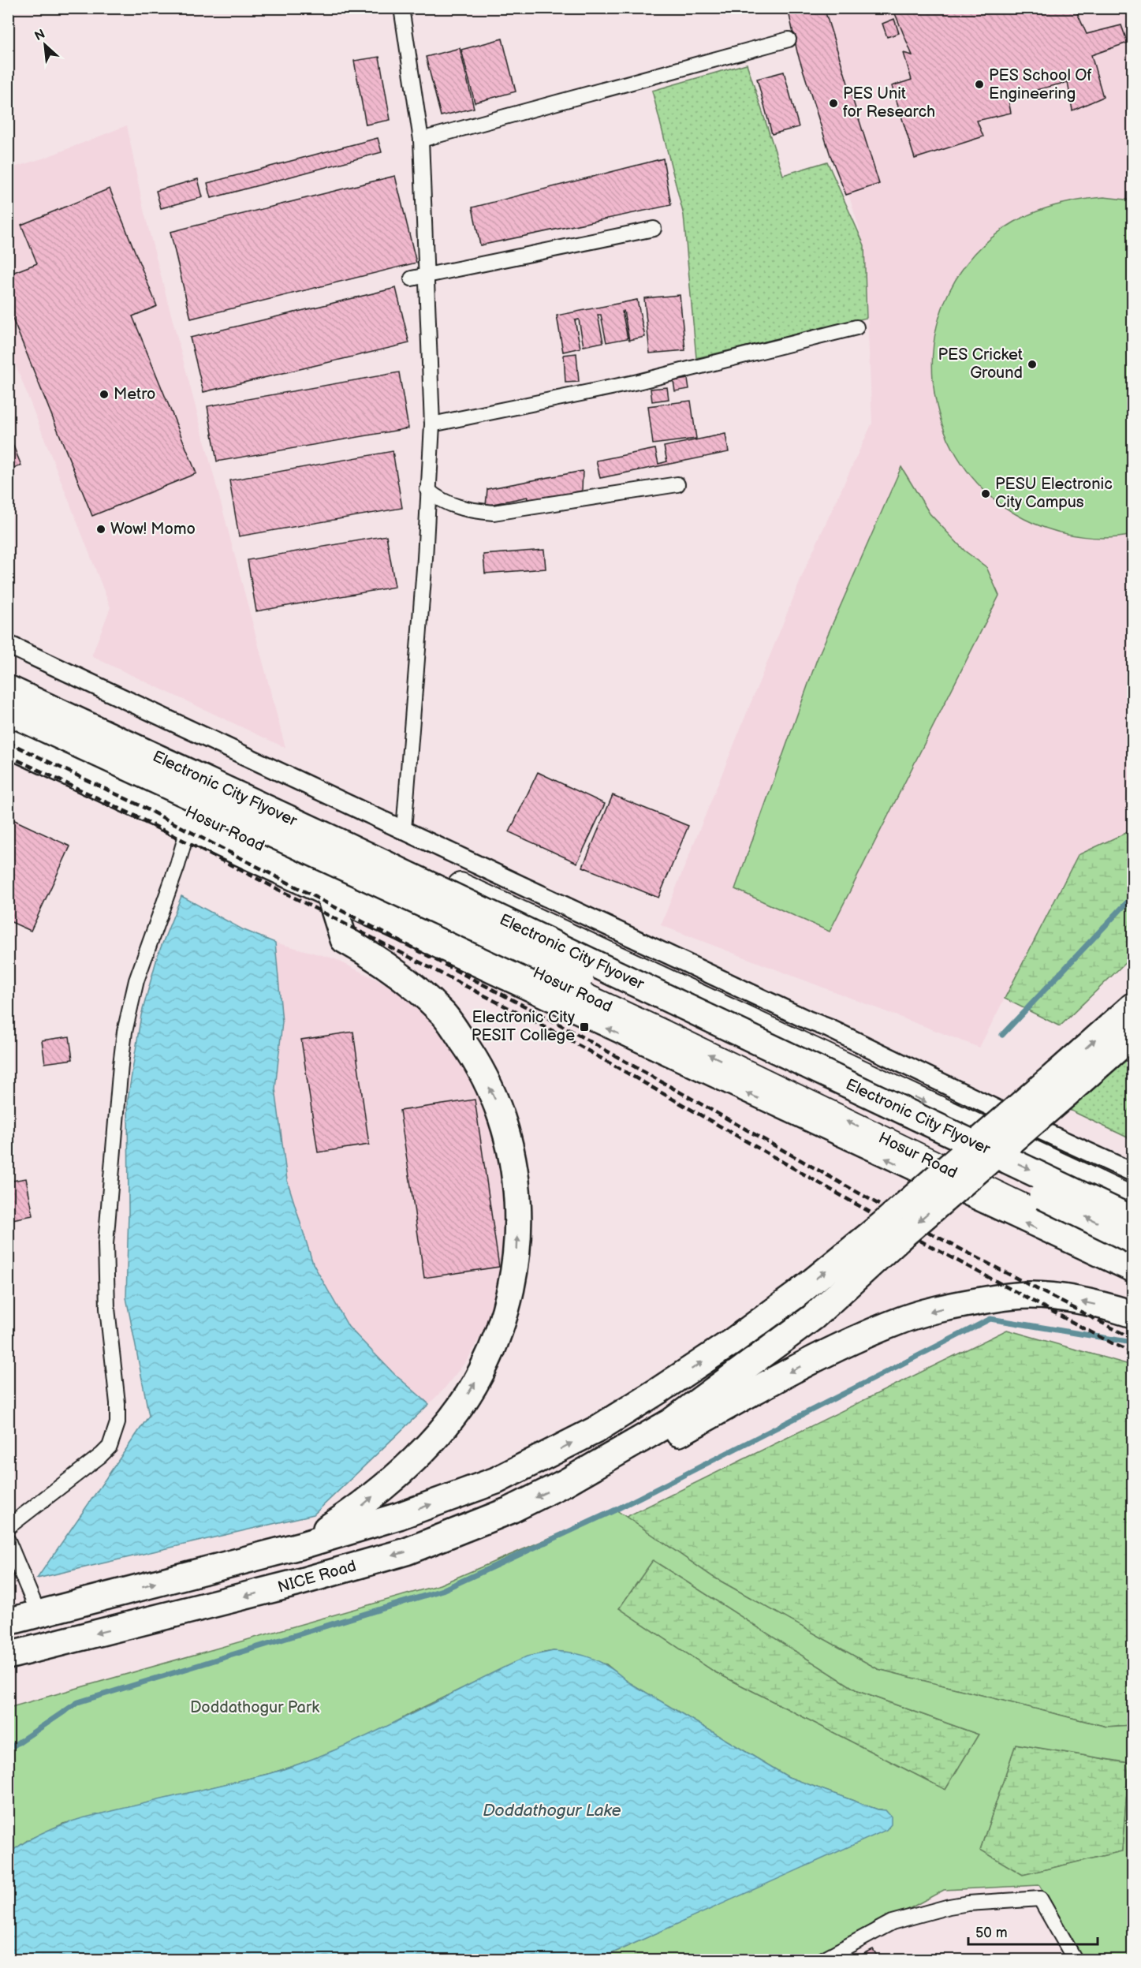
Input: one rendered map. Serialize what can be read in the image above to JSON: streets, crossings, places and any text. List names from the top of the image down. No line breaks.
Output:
{"streets":{"highway":["Electronic City Flyover","Hosur Road","NICE Road"]},"water":["Doddathogur Lake"],"parks":["Doddathogur Park"],"places":{"other":["PES School Of Engineering","PES Unit for Research","PES Cricket Ground","Metro","PESU Electronic City Campus","Wow! Momo"],"transit":["Electronic City PESIT College"]},"scale_bar":"50 m","north":"top left"}
